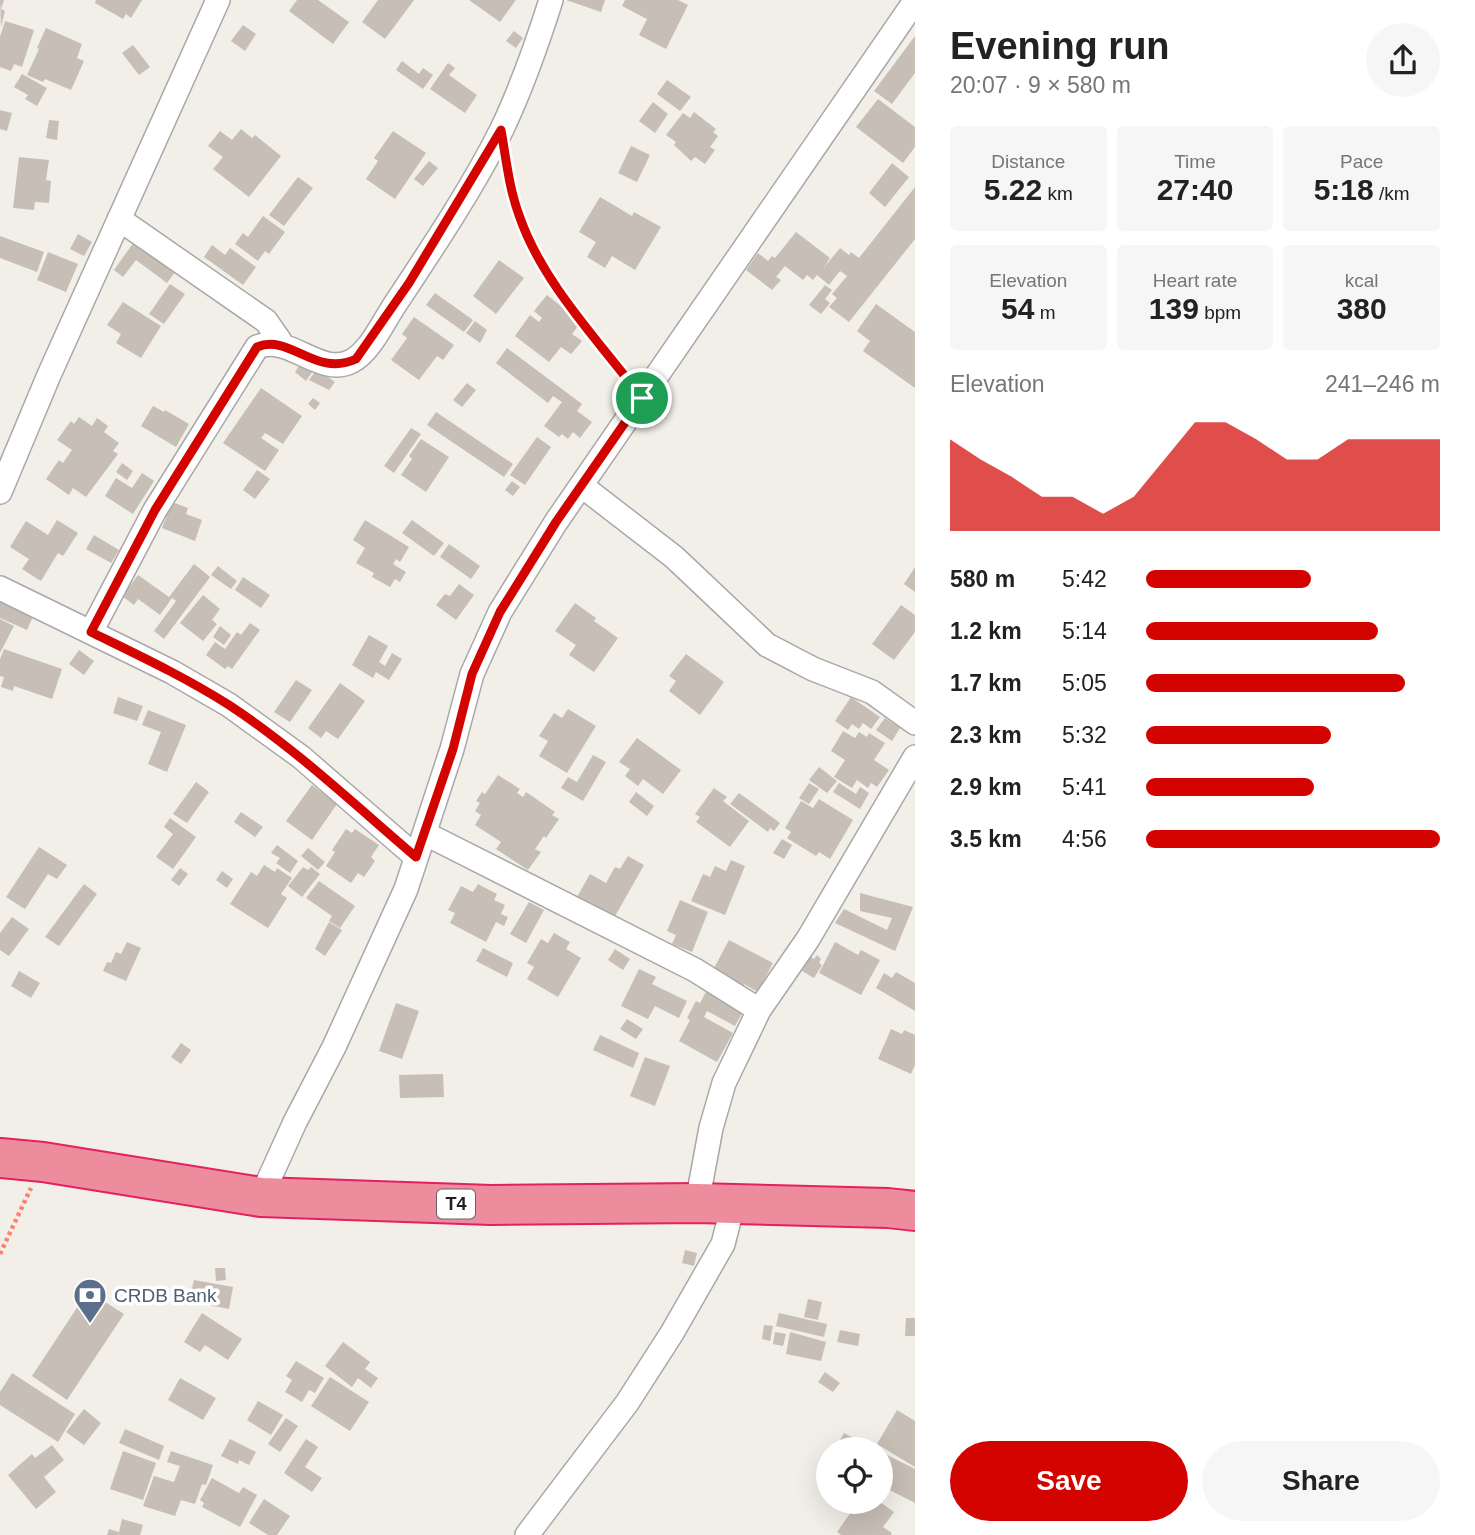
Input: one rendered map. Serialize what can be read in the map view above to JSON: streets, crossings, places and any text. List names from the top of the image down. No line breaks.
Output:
{"streets":{"highway":["T4"]},"places":{"bank":["CRDB Bank"]},"page":{"heading":["Evening run","20:07 · 9 × 580 m"],"stats":[["Distance","5.22 km"],["Time","27:40"],["Pace","5:18 /km"],["Elevation","54 m"],["Heart rate","139 bpm"],["kcal","380"]],"chart":["Elevation","241–246 m"],"list":[{"name":"580 m","note":"5:42"},{"name":"1.2 km","note":"5:14"},{"name":"1.7 km","note":"5:05"},{"name":"2.3 km","note":"5:32"},{"name":"2.9 km","note":"5:41"},{"name":"3.5 km","note":"4:56"}],"buttons":["Save","Share"]}}
